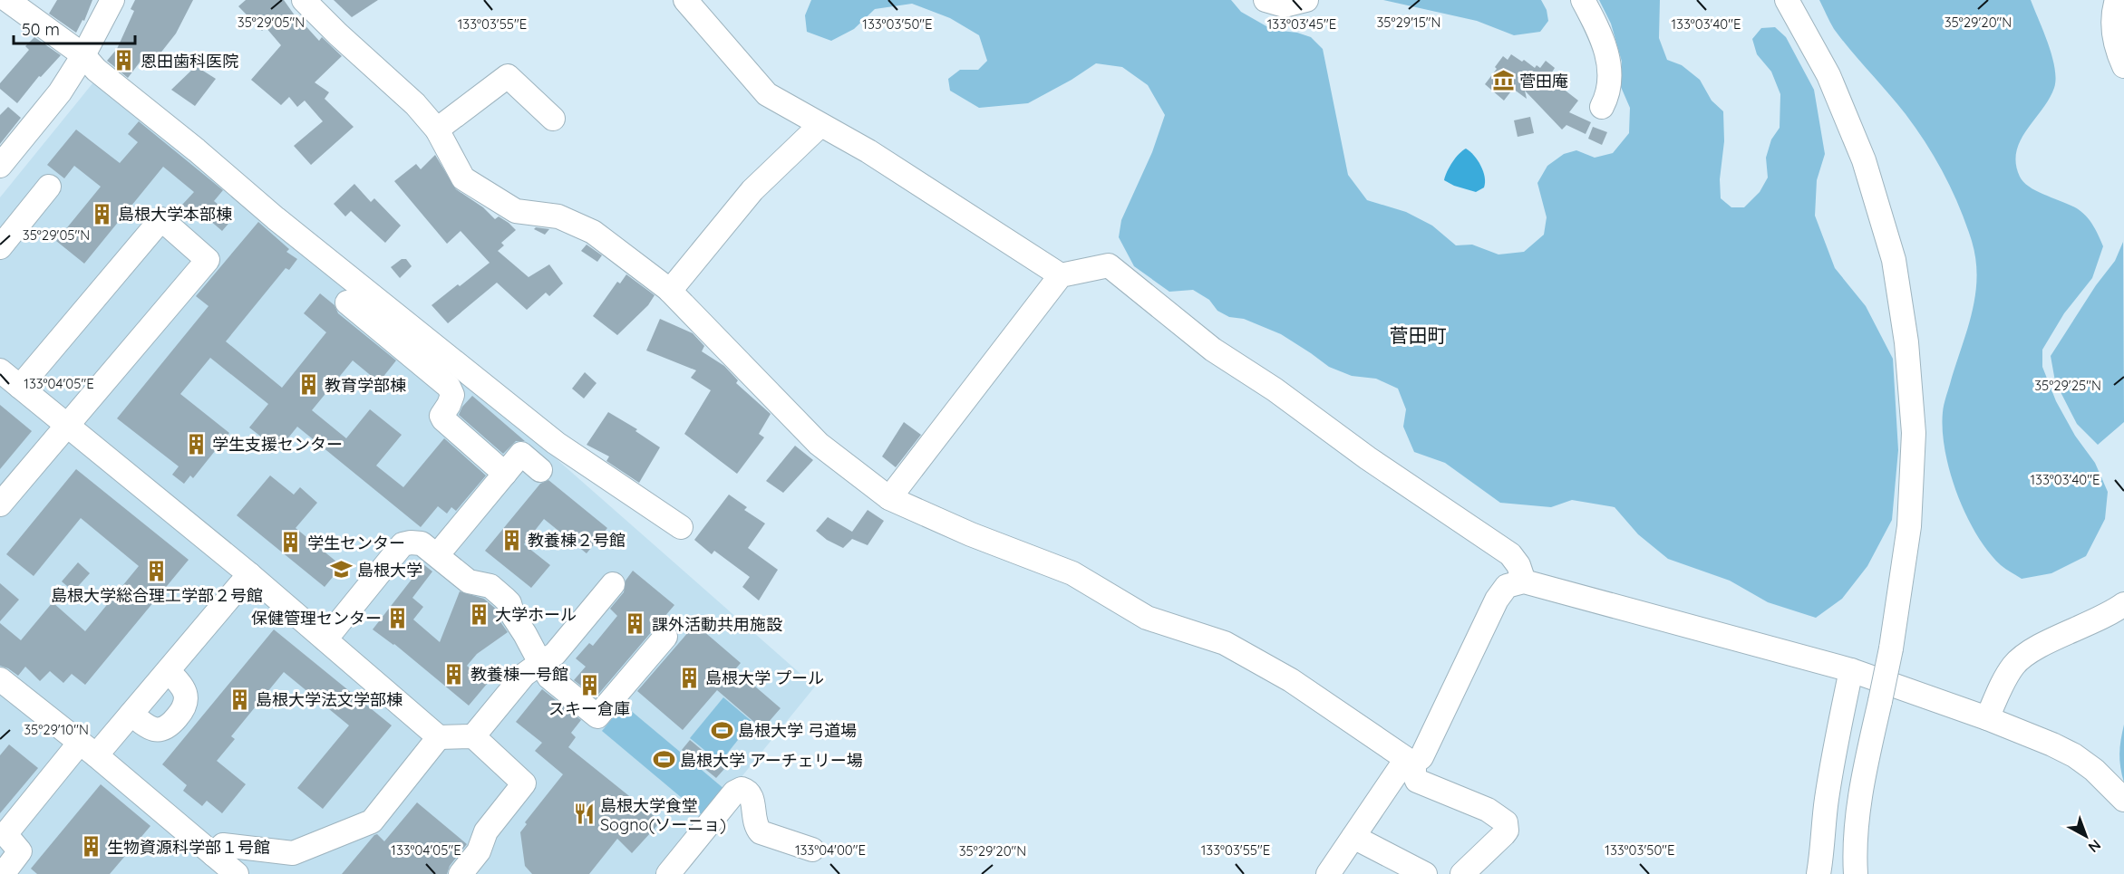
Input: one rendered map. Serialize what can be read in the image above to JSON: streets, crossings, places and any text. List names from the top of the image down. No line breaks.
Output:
{"districts":["菅田町"],"places":{"building":["恩田歯科医院","島根大学本部棟","教育学部棟","学生支援センター","教養棟２号館","学生センター","島根大学総合理工学部２号館","大学ホール","保健管理センター","課外活動共用施設","教養棟一号館","島根大学 プール","スキー倉庫","島根大学法文学部棟","生物資源科学部１号館"],"museum":["菅田庵"],"school or university":["島根大学"],"sports":["島根大学 弓道場","島根大学 アーチェリー場"],"restaurant":["島根大学食堂 Sogno(ソーニョ)"]},"scale_bar":"50 m","north":"bottom right","coordinates":["35°29'05\"N","35°29'15\"N","35°29'20\"N","133°03'55\"E","133°03'50\"E","133°03'45\"E","133°03'40\"E","133°04'05\"E","35°29'25\"N","35°29'10\"N","133°04'00\"E"]}
